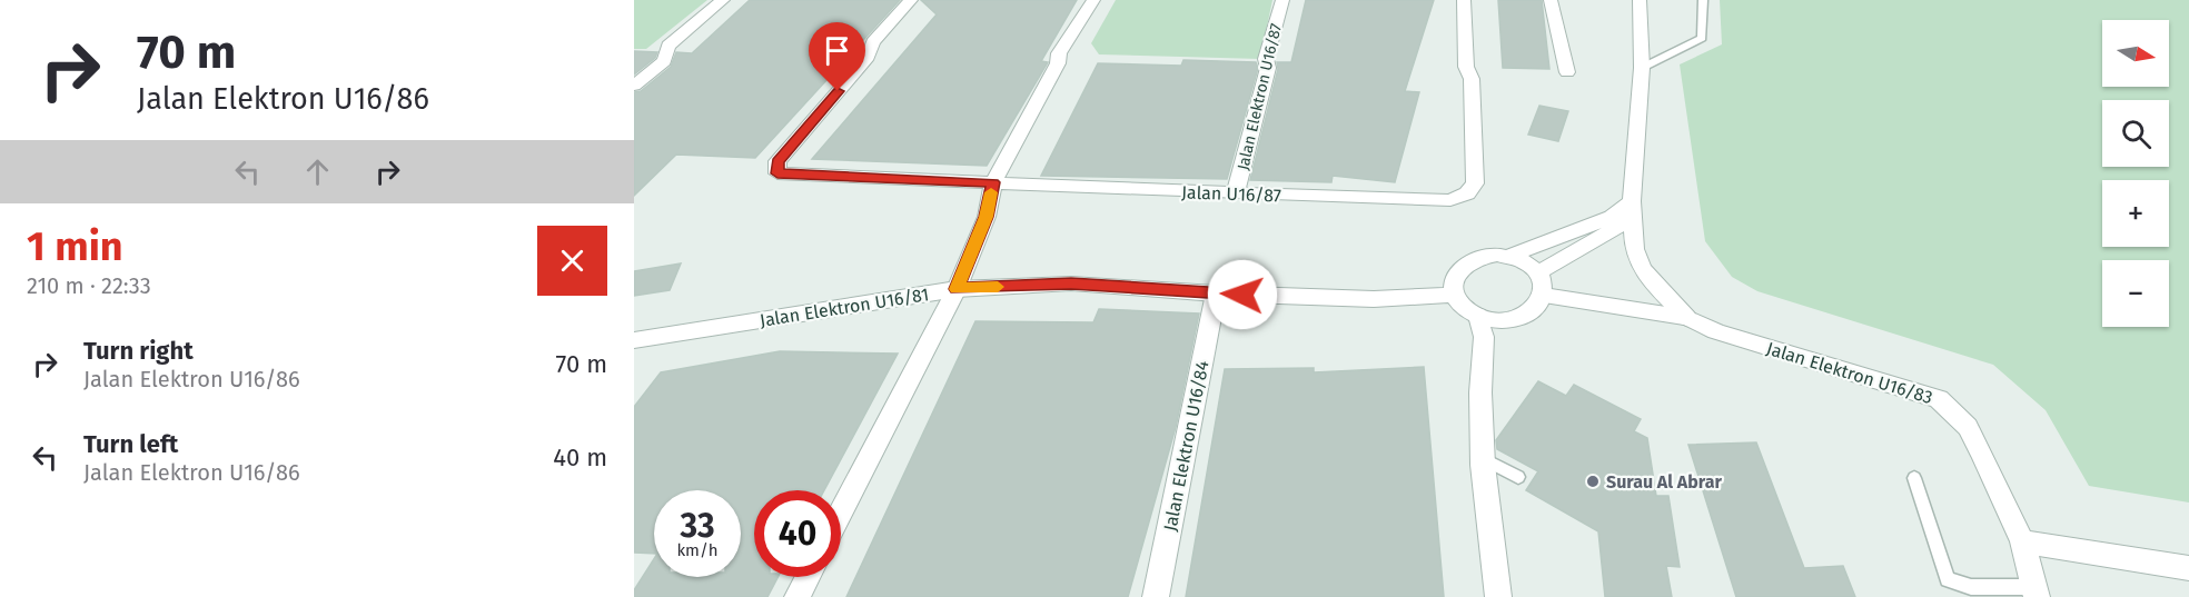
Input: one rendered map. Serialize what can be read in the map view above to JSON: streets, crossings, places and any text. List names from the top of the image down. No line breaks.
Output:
{"streets":{"street":["Jalan Elektron U16/87","Jalan U16/87","Jalan Elektron U16/81","Jalan Elektron U16/83","Jalan Elektron U16/84"]},"crossings":[["Jalan Elektron U16/87","Jalan U16/87"],["Jalan Elektron U16/81","Jalan Elektron U16/83"],["Jalan Elektron U16/81","Jalan Elektron U16/84"]],"places":["Surau Al Abrar"],"north":"right","page":{"turn":["70 m","Jalan Elektron U16/86"],"map_buttons":["+","−"],"heading":["1 min","210 m · 22:33"],"list":[{"name":"Turn right","note":"Jalan Elektron U16/86","value":"70 m"},{"name":"Turn left","note":"Jalan Elektron U16/86","value":"40 m"}],"speed":"33 km/h","limit":"40"}}
